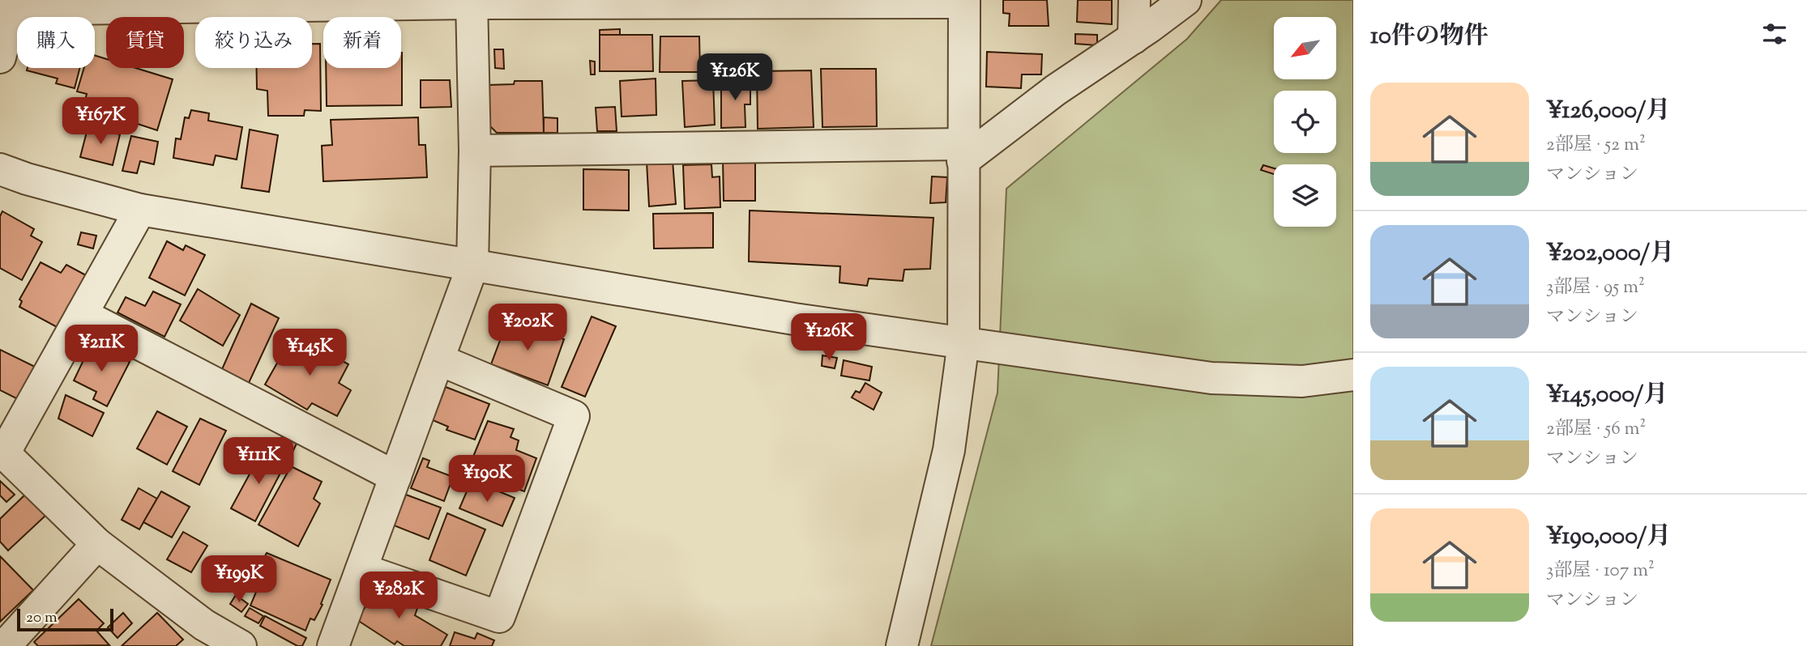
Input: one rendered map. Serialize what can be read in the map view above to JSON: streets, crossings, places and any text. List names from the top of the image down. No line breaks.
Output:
{"scale_bar":"20 m","north":"bottom left","page":{"heading":"10件の物件","chip":["購入","賃貸","絞り込み","新着"],"price":["¥126K","¥167K","¥202K","¥126K","¥211K","¥145K","¥111K","¥190K","¥199K","¥282K"],"list":[{"name":"¥126,000/月","note":"2部屋 · 52 m² · マンション"},{"name":"¥202,000/月","note":"3部屋 · 95 m² · マンション"},{"name":"¥145,000/月","note":"2部屋 · 56 m² · マンション"},{"name":"¥190,000/月","note":"3部屋 · 107 m² · マンション"}],"scale":"20 m"}}
